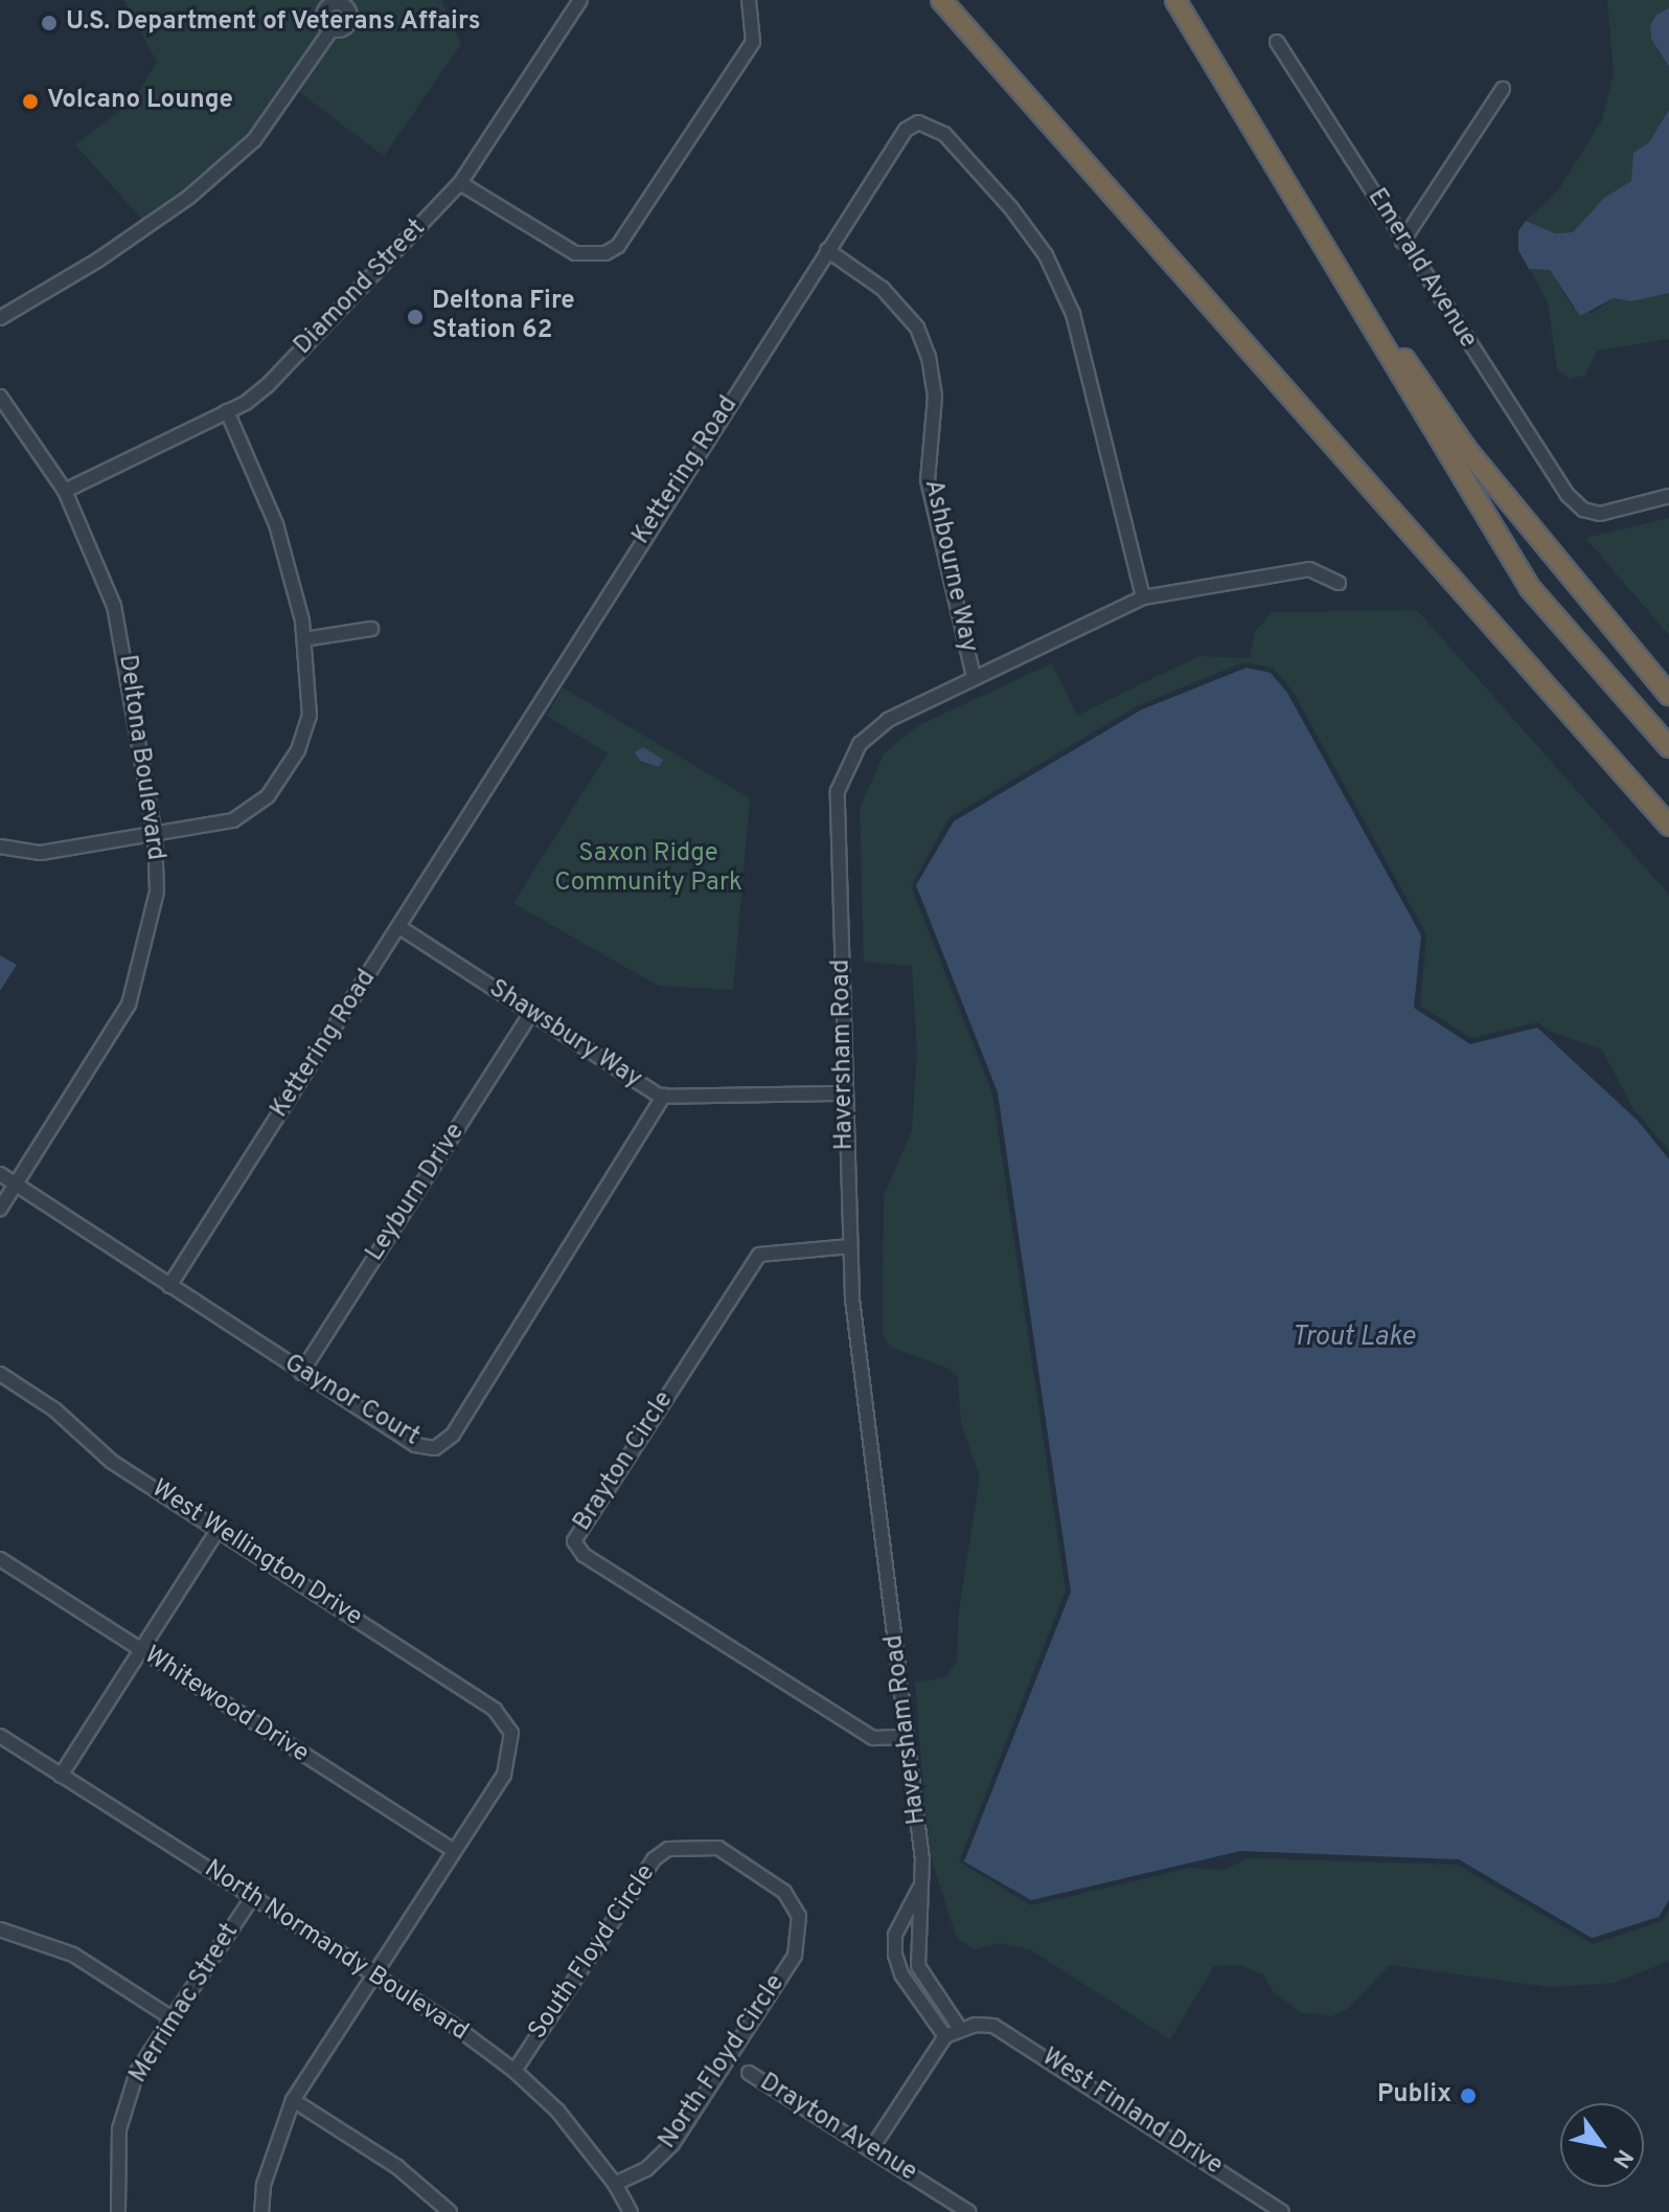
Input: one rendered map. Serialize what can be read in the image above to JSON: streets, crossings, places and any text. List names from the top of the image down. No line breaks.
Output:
{"streets":{"street":["Emerald Avenue","Diamond Street","Kettering Road","Ashbourne Way","Deltona Boulevard","Shawsbury Way","Haversham Road","Leyburn Drive","Gaynor Court","Brayton Circle","West Wellington Drive","Whitewood Drive","North Normandy Boulevard","South Floyd Circle","Merrimac Street","North Floyd Circle","West Finland Drive","Drayton Avenue"]},"crossings":[["Diamond Street","Deltona Boulevard"],["Kettering Road","Ashbourne Way"],["Kettering Road","Shawsbury Way"],["Kettering Road","Haversham Road"],["Kettering Road","Gaynor Court"],["Ashbourne Way","Haversham Road"],["Deltona Boulevard","Gaynor Court"],["Shawsbury Way","Haversham Road"],["Shawsbury Way","Leyburn Drive"],["Shawsbury Way","Gaynor Court"],["Haversham Road","Brayton Circle"],["Haversham Road","West Finland Drive"],["Leyburn Drive","Gaynor Court"],["West Wellington Drive","Whitewood Drive"],["North Normandy Boulevard","South Floyd Circle"],["North Normandy Boulevard","Merrimac Street"],["North Normandy Boulevard","North Floyd Circle"],["South Floyd Circle","North Floyd Circle"]],"water":["Trout Lake"],"parks":["Saxon Ridge Community Park"],"places":["U.S. Department of Veterans Affairs","Volcano Lounge","Deltona Fire Station 62","Publix"],"north":"bottom right"}
